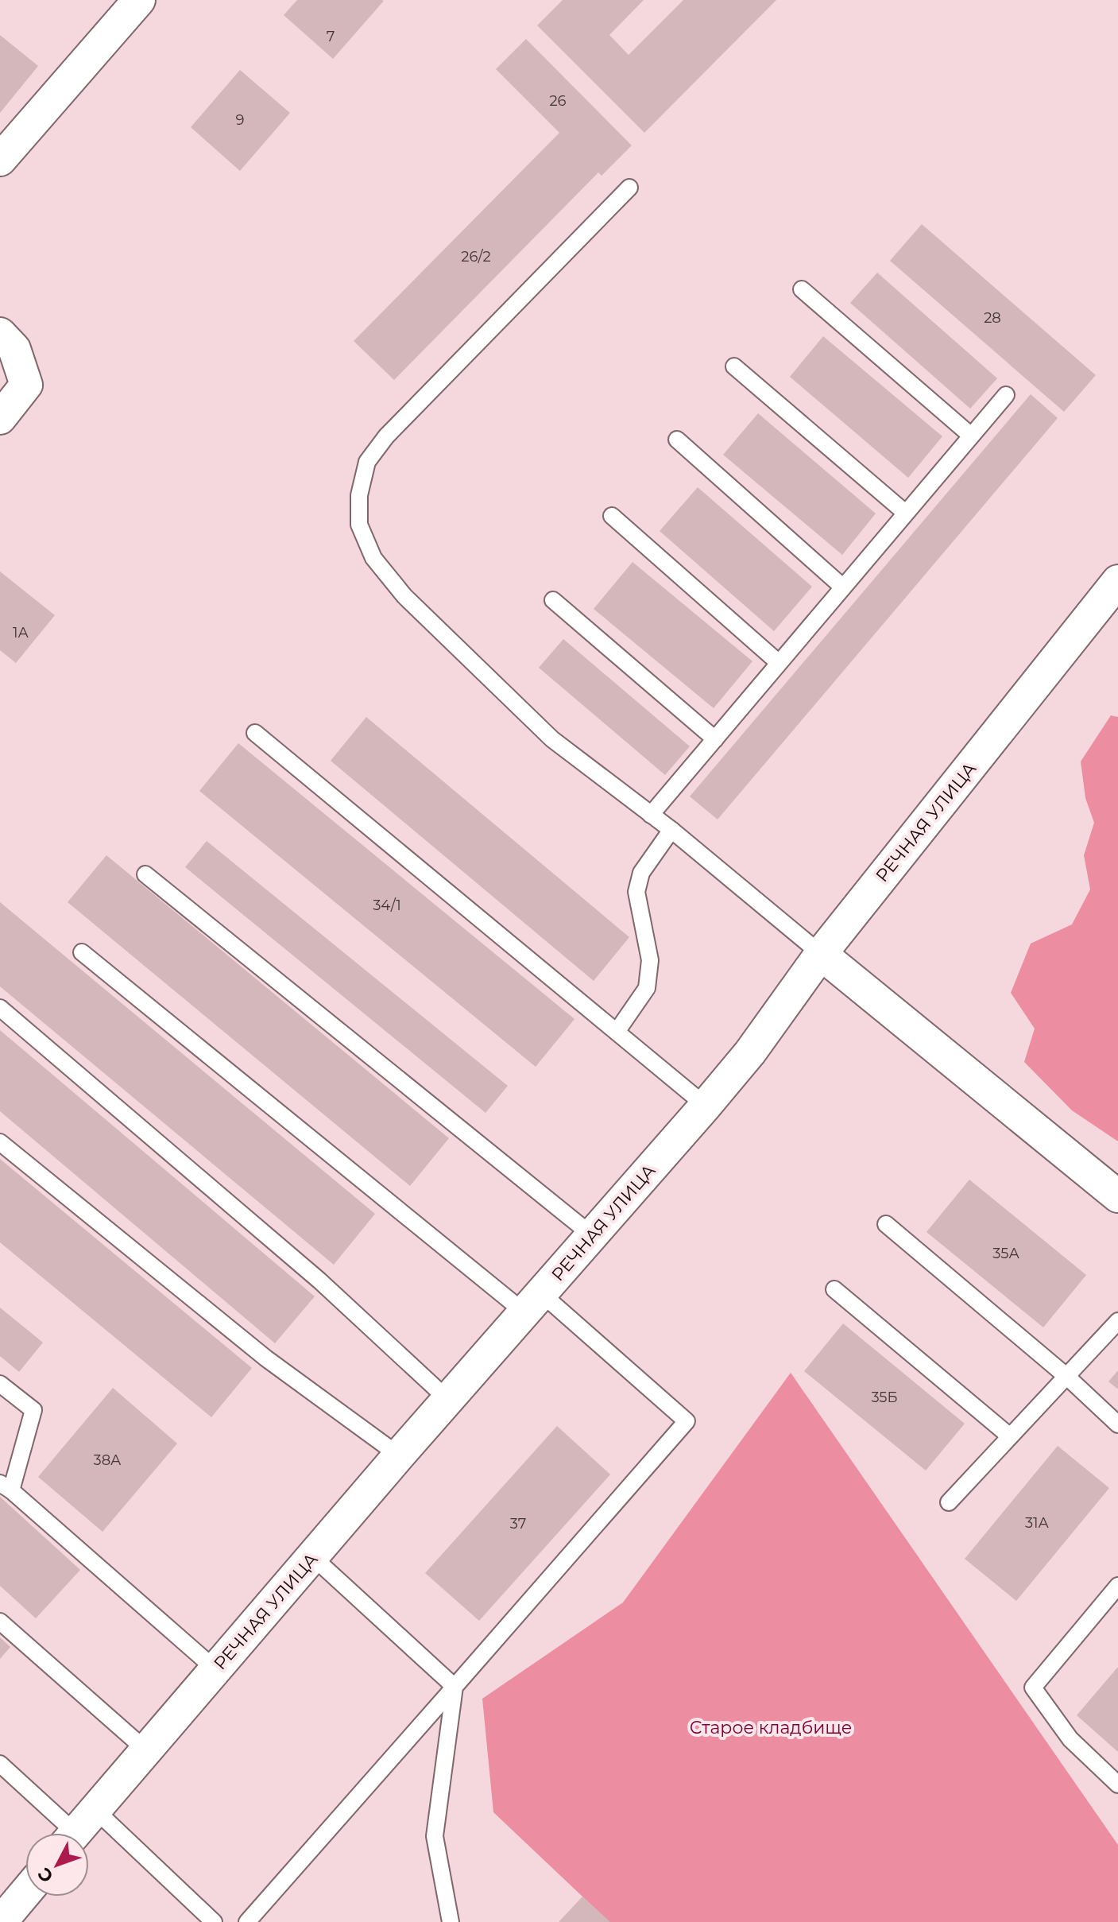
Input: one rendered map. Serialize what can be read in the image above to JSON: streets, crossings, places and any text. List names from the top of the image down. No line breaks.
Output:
{"streets":{"street":["РЕЧНАЯ УЛИЦА"]},"parks":["Старое кладбище"],"house_numbers":["7","26","9","26/2","28","1А","34/1","35А","35Б","38А","31А","37"],"north":"bottom left"}
